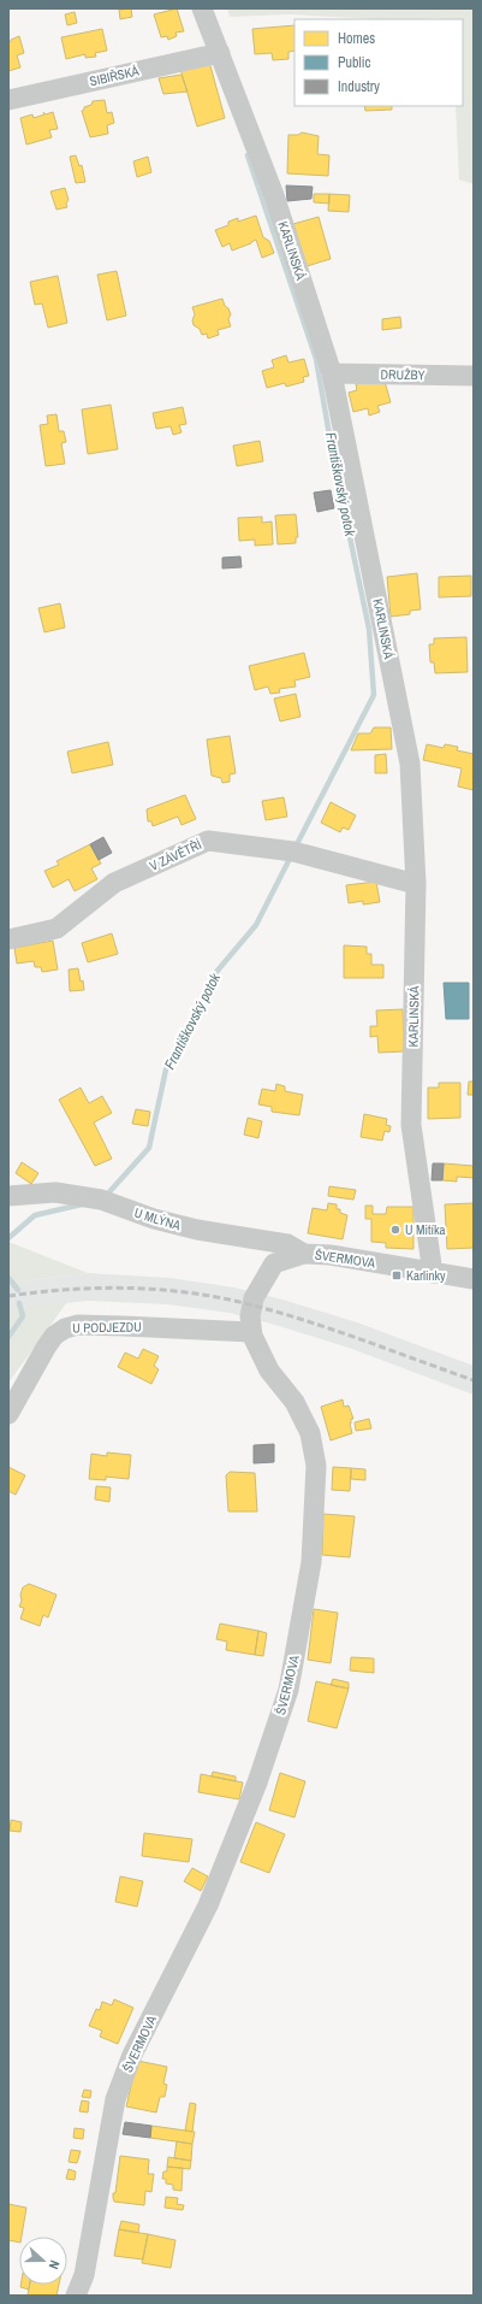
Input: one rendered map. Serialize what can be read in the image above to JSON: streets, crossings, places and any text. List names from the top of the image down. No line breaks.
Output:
{"streets":{"street":["SIBIŘSKÁ","KARLINSKÁ","DRUŽBY","V ZÁVĚTŘÍ","U MLÝNA","ŠVERMOVA","U PODJEZDU"]},"crossings":[["SIBIŘSKÁ","KARLINSKÁ"],["KARLINSKÁ","DRUŽBY"],["KARLINSKÁ","V ZÁVĚTŘÍ"],["KARLINSKÁ","ŠVERMOVA"],["U MLÝNA","ŠVERMOVA"],["ŠVERMOVA","U PODJEZDU"]],"water":["Františkovský potok"],"places":{"other":["U Mitíka"],"transit":["Karlinky"]},"legend":["Homes","Public","Industry"],"north":"right"}
